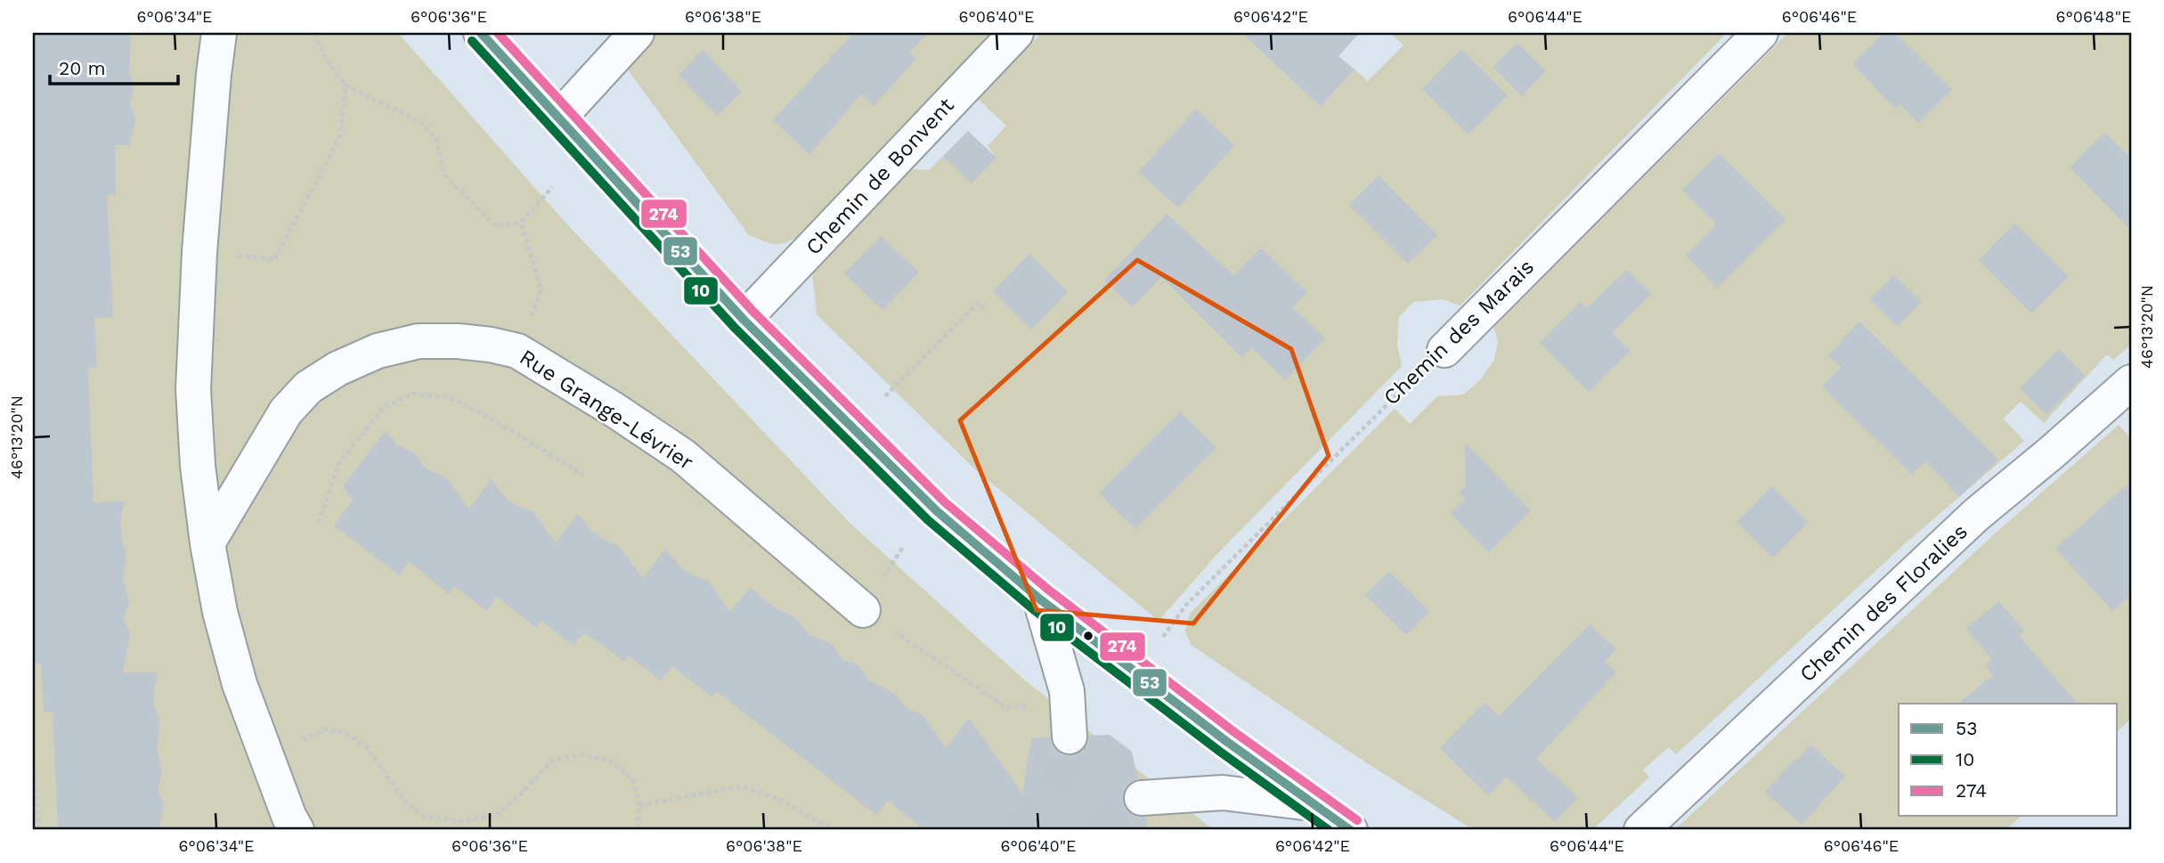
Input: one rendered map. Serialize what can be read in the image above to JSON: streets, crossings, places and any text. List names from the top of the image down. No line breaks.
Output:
{"streets":{"street":["Chemin de Bonvent","Chemin des Marais","Rue Grange-Lévrier","Chemin des Floralies"]},"lines":["transit line 53","transit line 274","transit line 10"],"legend":["53","10","274"],"scale_bar":"20 m","coordinates":["6°06'34\"E","6°06'36\"E","6°06'38\"E","6°06'40\"E","6°06'42\"E","6°06'44\"E","6°06'46\"E","6°06'48\"E","46°13'20\"N"]}
